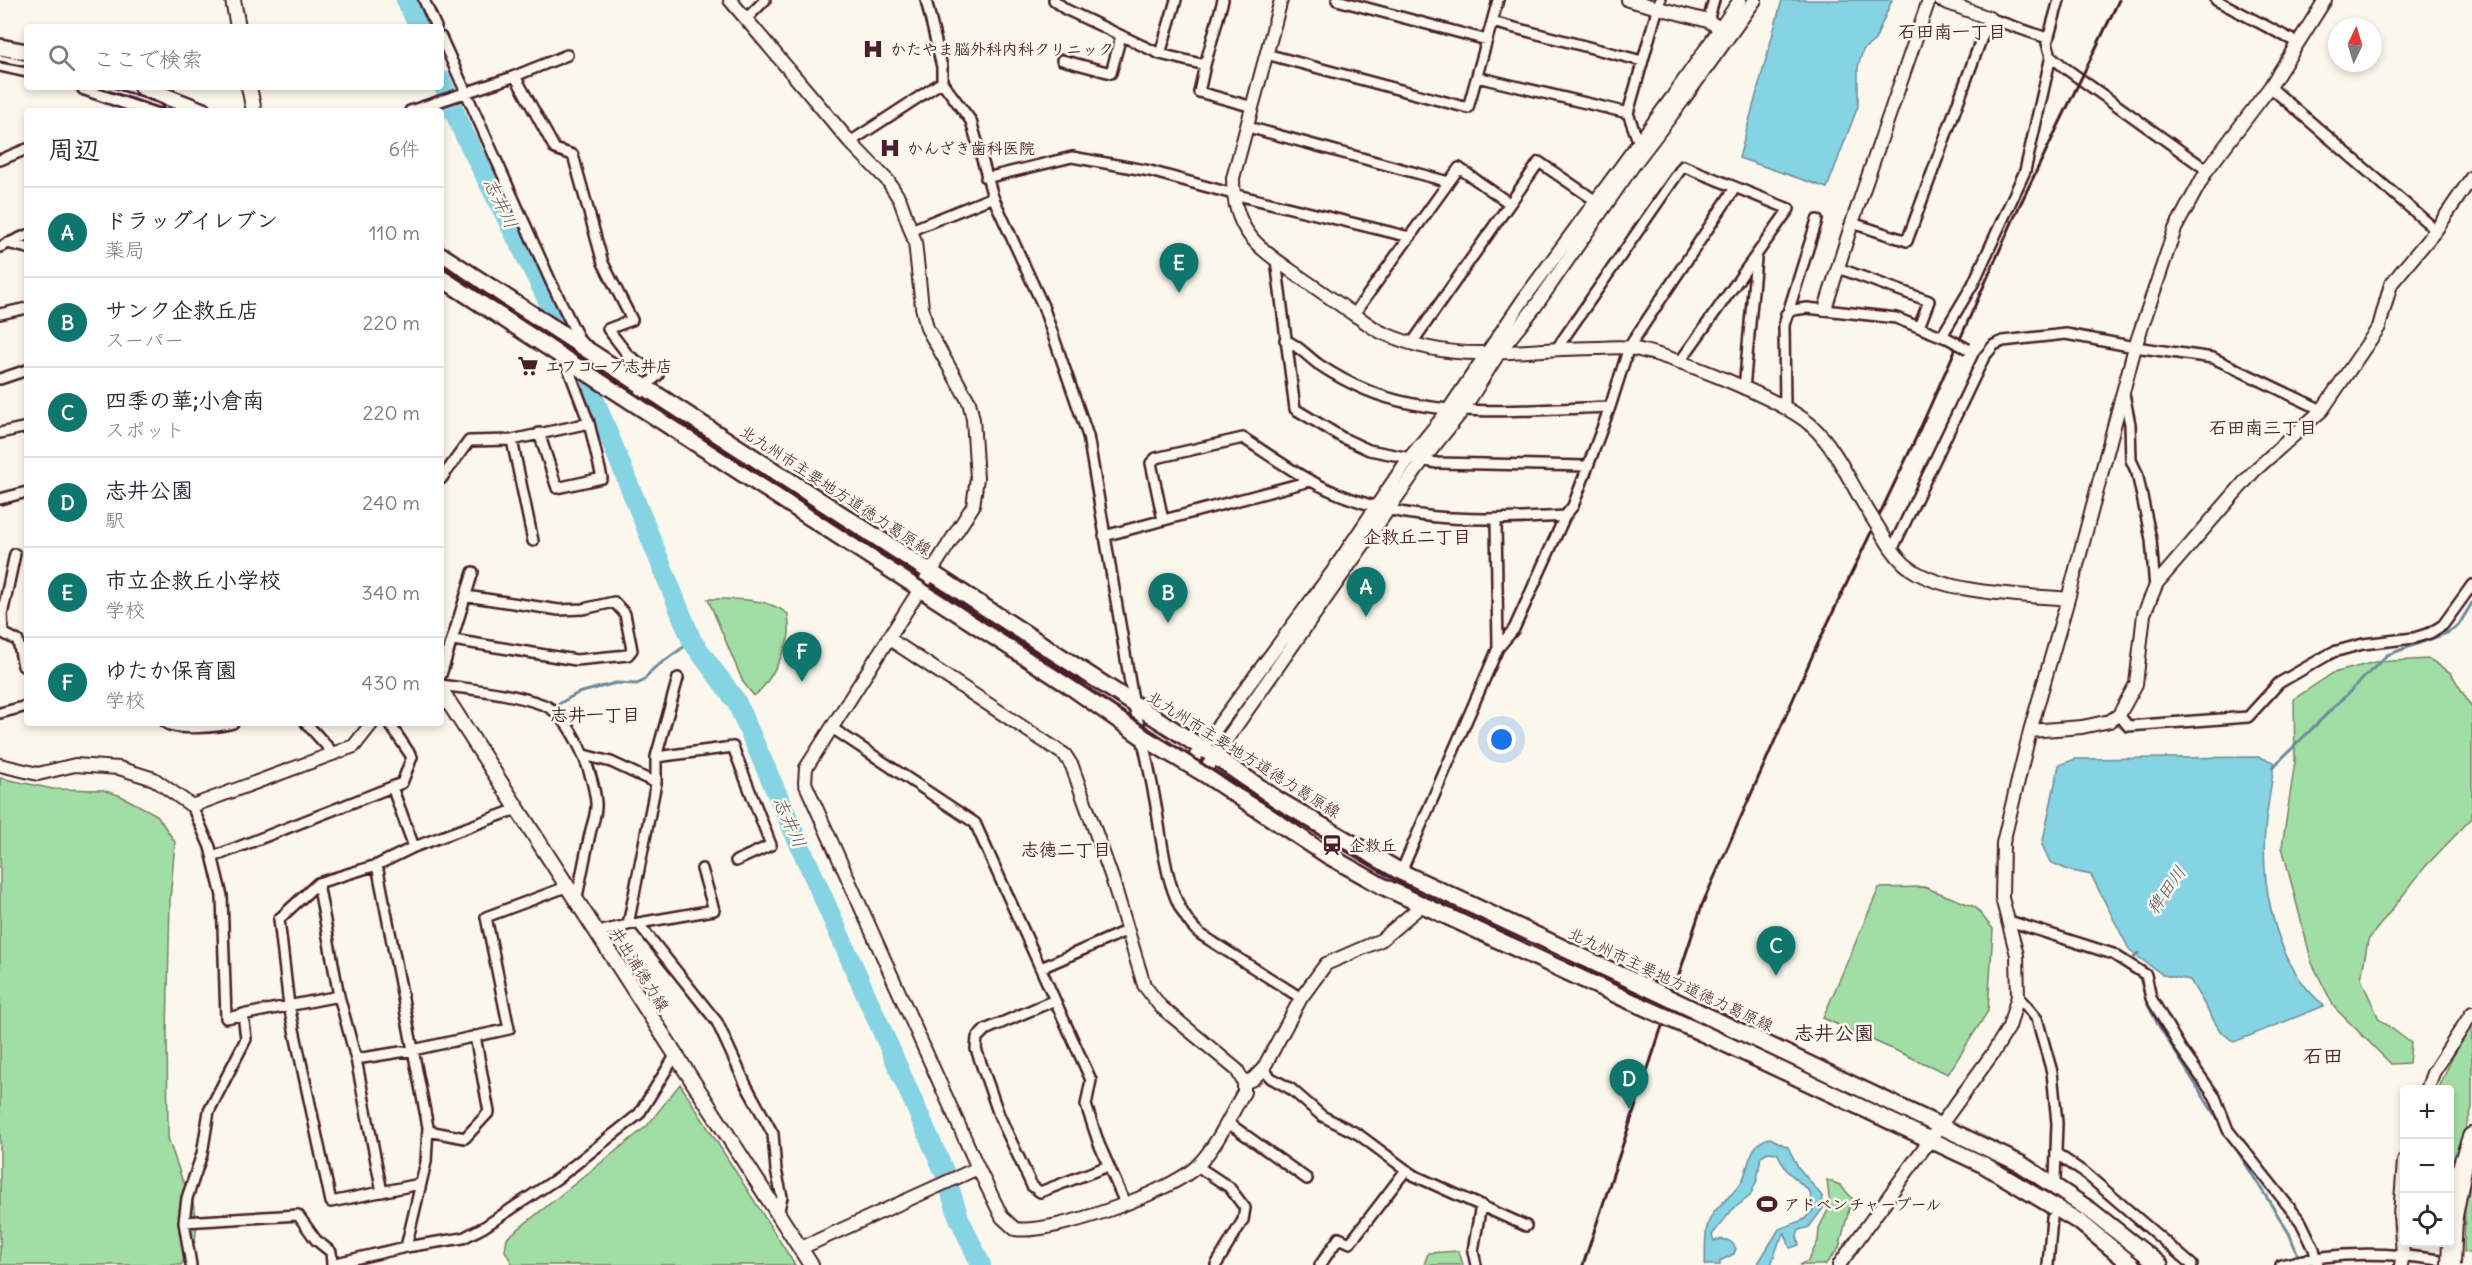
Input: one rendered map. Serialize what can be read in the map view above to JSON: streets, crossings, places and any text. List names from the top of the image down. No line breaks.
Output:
{"streets":{"main road":["北九州市主要地方道徳力葛原線","井出浦徳力線"]},"districts":["石田南一丁目","石田南三丁目","企救丘二丁目","志井一丁目","志徳二丁目","志井公園","石田"],"water":["志井川","稗田川"],"places":{"hospital":["かたやま脳外科内科クリニック","かんざき歯科医院"],"supermarket":["エフコープ志井店"],"station":["企救丘"],"sports":["アドベンチャープール"]},"north":"top","page":{"search":"ここで検索","heading":["周辺","6件"],"list":[{"mark":"A","name":"ドラッグイレブン","note":"薬局","value":"110 m"},{"mark":"B","name":"サンク企救丘店","note":"スーパー","value":"220 m"},{"mark":"C","name":"四季の華;小倉南","note":"スポット","value":"220 m"},{"mark":"D","name":"志井公園","note":"駅","value":"240 m"},{"mark":"E","name":"市立企救丘小学校","note":"学校","value":"340 m"},{"mark":"F","name":"ゆたか保育園","note":"学校","value":"430 m"}],"pins":["E","A","B","F","C","D"],"map_buttons":["+","−"]}}
